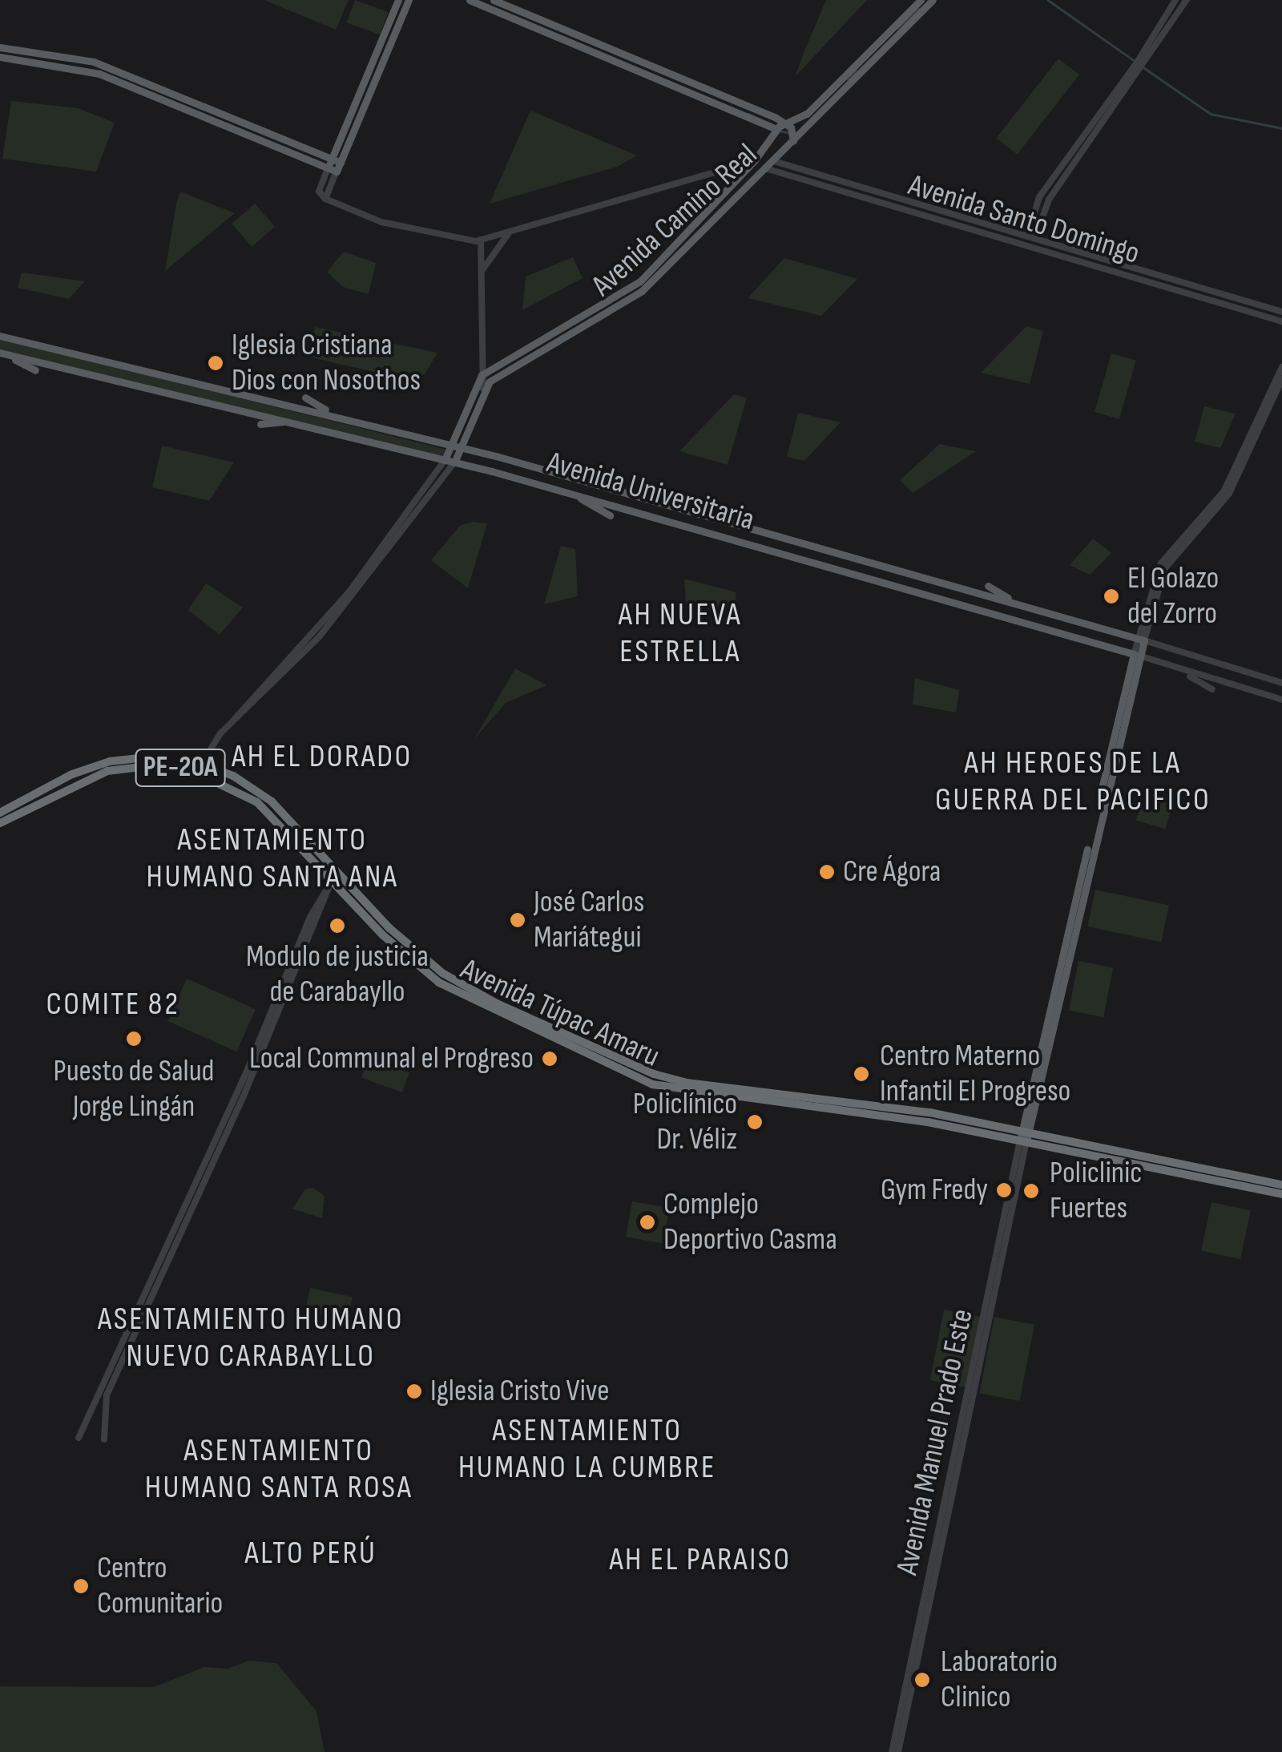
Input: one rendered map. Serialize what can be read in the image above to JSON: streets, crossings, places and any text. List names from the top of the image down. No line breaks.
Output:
{"streets":{"highway":["PE-20A","Avenida Túpac Amaru"],"main road":["Avenida Santo Domingo","Avenida Camino Real","Avenida Universitaria"],"street":["Avenida Manuel Prado Este"]},"crossings":[["Avenida Santo Domingo","Avenida Camino Real"],["Avenida Túpac Amaru","Avenida Manuel Prado Este"]],"districts":["AH NUEVA ESTRELLA","AH EL DORADO","AH HEROES DE LA GUERRA DEL PACIFICO","ASENTAMIENTO HUMANO SANTA ANA","COMITE 82","ASENTAMIENTO HUMANO NUEVO CARABAYLLO","ASENTAMIENTO HUMANO LA CUMBRE","ASENTAMIENTO HUMANO SANTA ROSA","ALTO PERÚ","AH EL PARAISO"],"places":["Iglesia Cristiana Dios con Nosothos","El Golazo del Zorro","Cre Ágora","José Carlos Mariátegui","Modulo de justicia de Carabayllo","Puesto de Salud Jorge Lingán","Local Communal el Progreso","Centro Materno Infantil El Progreso","Policlínico Dr. Véliz","Gym Fredy","Policlinic Fuertes","Complejo Deportivo Casma","Iglesia Cristo Vive","Centro Comunitario","Laboratorio Clinico"]}
